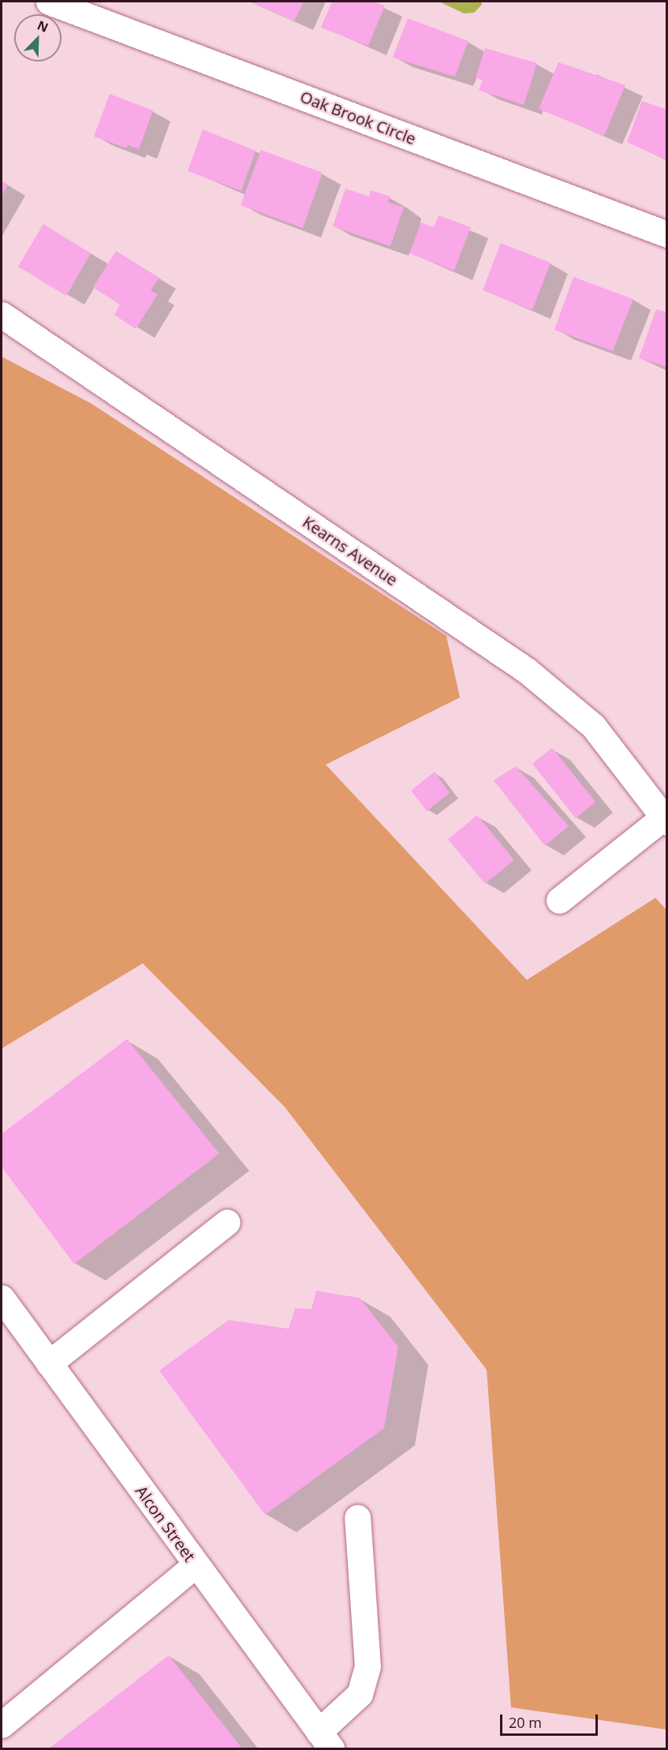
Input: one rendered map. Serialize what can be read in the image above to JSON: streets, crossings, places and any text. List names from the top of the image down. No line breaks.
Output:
{"streets":{"street":["Oak Brook Circle","Kearns Avenue","Alcon Street"]},"scale_bar":"20 m","north":"top right"}
